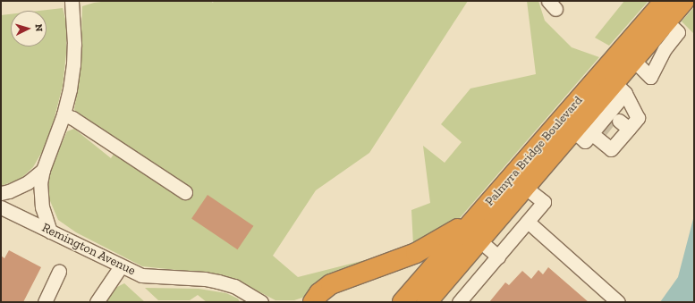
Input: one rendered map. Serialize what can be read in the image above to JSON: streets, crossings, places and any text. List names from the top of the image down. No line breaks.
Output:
{"streets":{"highway":["Palmyra Bridge Boulevard"],"street":["Remington Avenue"]},"north":"right"}
